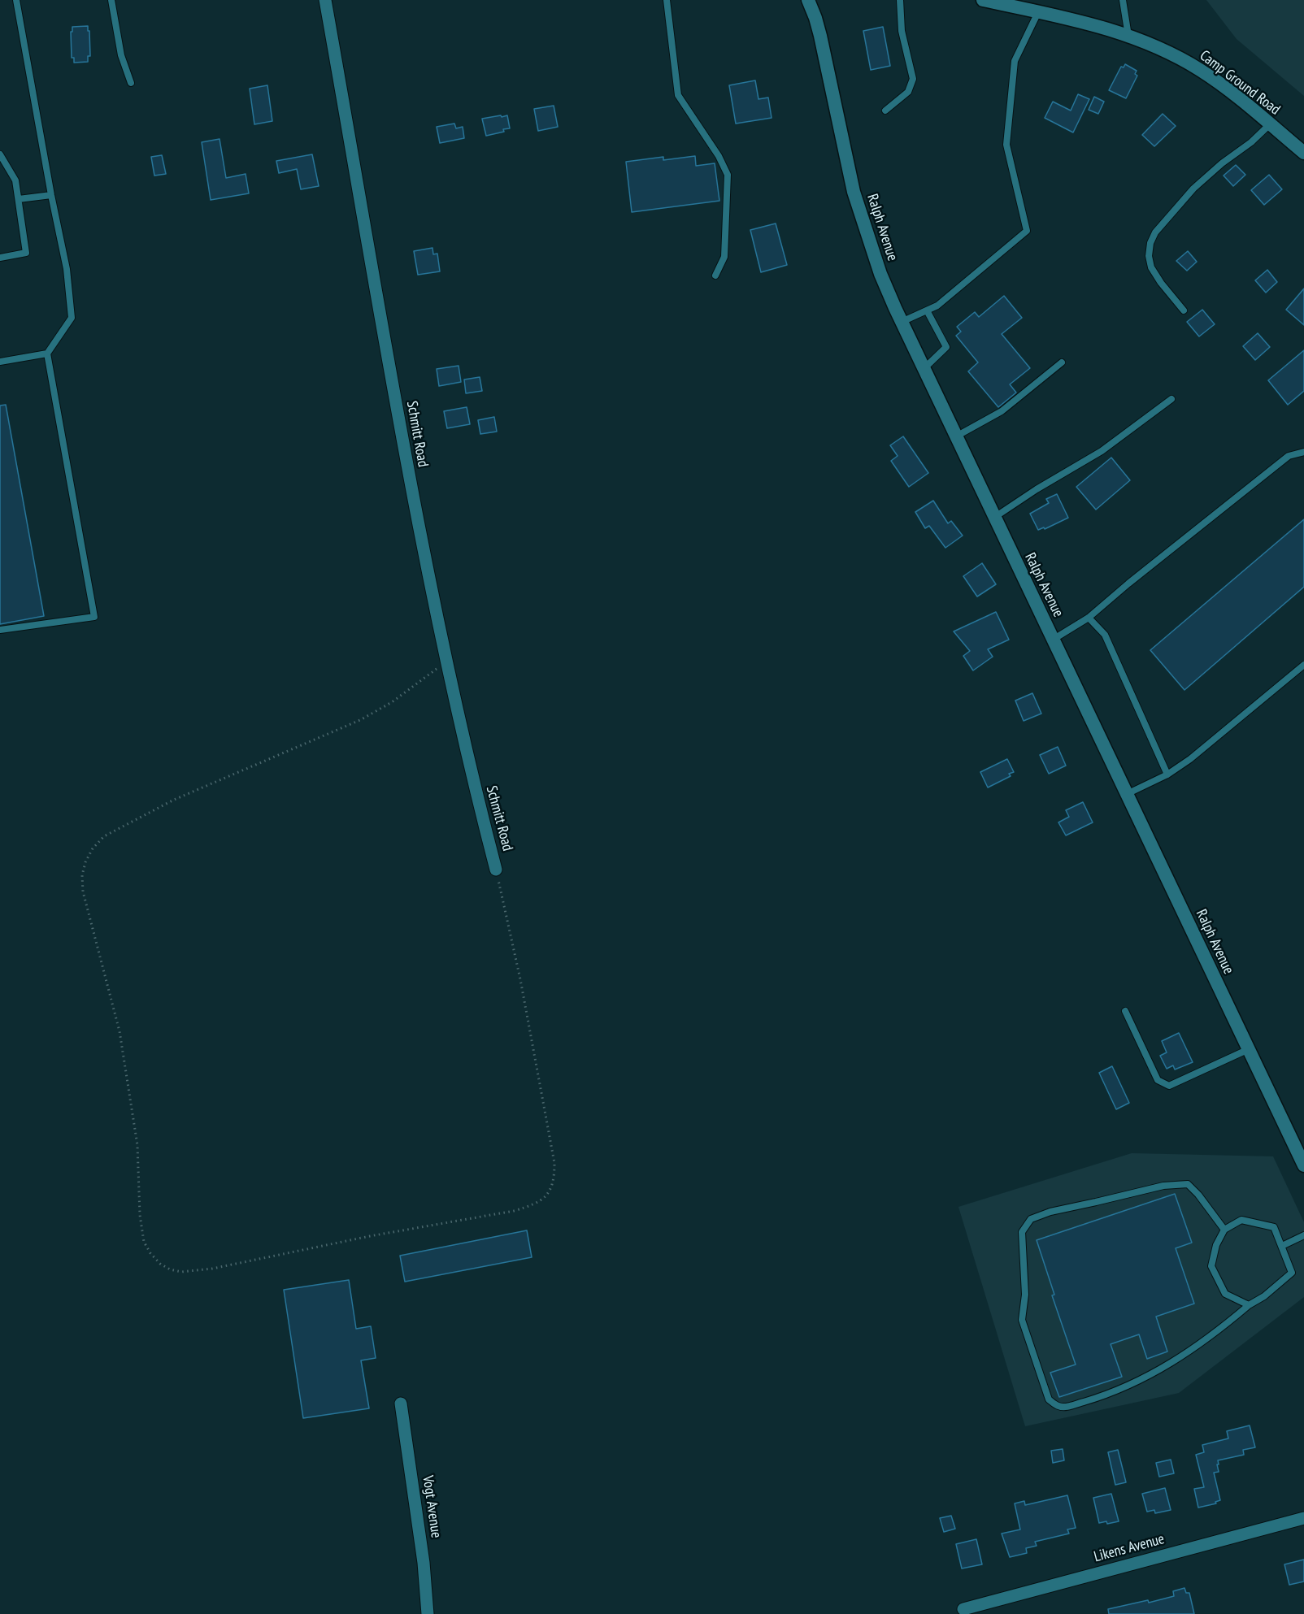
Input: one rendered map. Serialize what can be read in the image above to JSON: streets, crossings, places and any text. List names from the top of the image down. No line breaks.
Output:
{"streets":{"street":["Camp Ground Road","Ralph Avenue","Schmitt Road","Vogt Avenue","Likens Avenue"]}}
